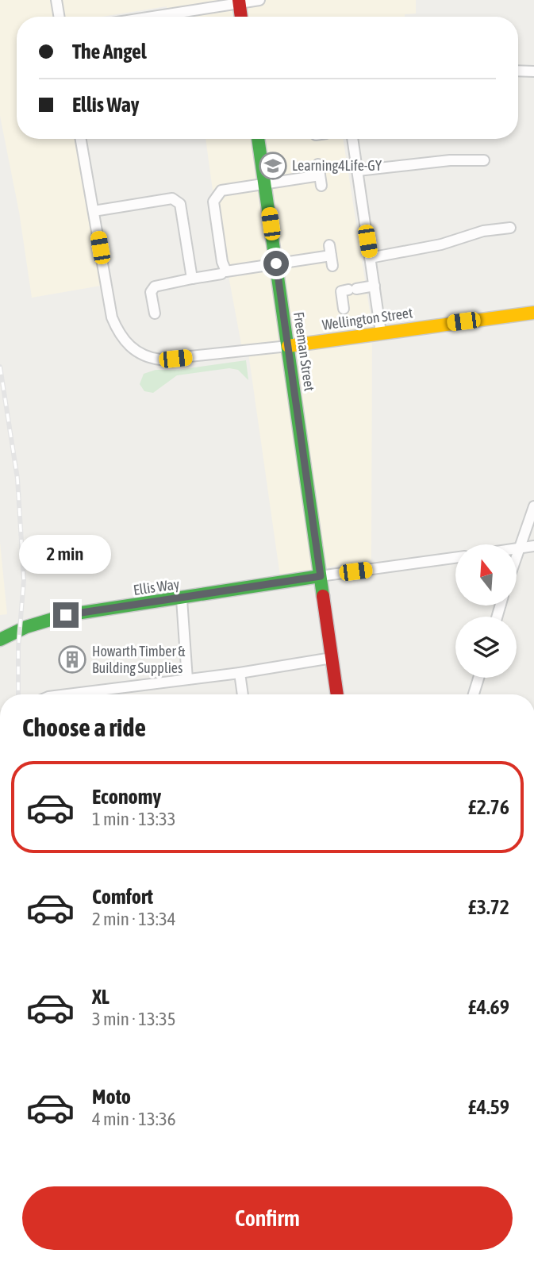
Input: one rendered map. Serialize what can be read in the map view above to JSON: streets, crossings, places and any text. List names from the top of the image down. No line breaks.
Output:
{"streets":{"main road":["Wellington Street","Freeman Street","Ellis Way"]},"crossings":[["Wellington Street","Freeman Street"],["Freeman Street","Ellis Way"]],"places":{"school or university":["Learning4Life-GY"],"building":["Howarth Timber & Building Supplies"]},"north":"top","page":{"banner":["The Angel","Ellis Way"],"bubble":"2 min","heading":"Choose a ride","list":[{"name":"Economy","note":"1 min · 13:33","value":"£2.76"},{"name":"Comfort","note":"2 min · 13:34","value":"£3.72"},{"name":"XL","note":"3 min · 13:35","value":"£4.69"},{"name":"Moto","note":"4 min · 13:36","value":"£4.59"}],"buttons":"Confirm"}}
